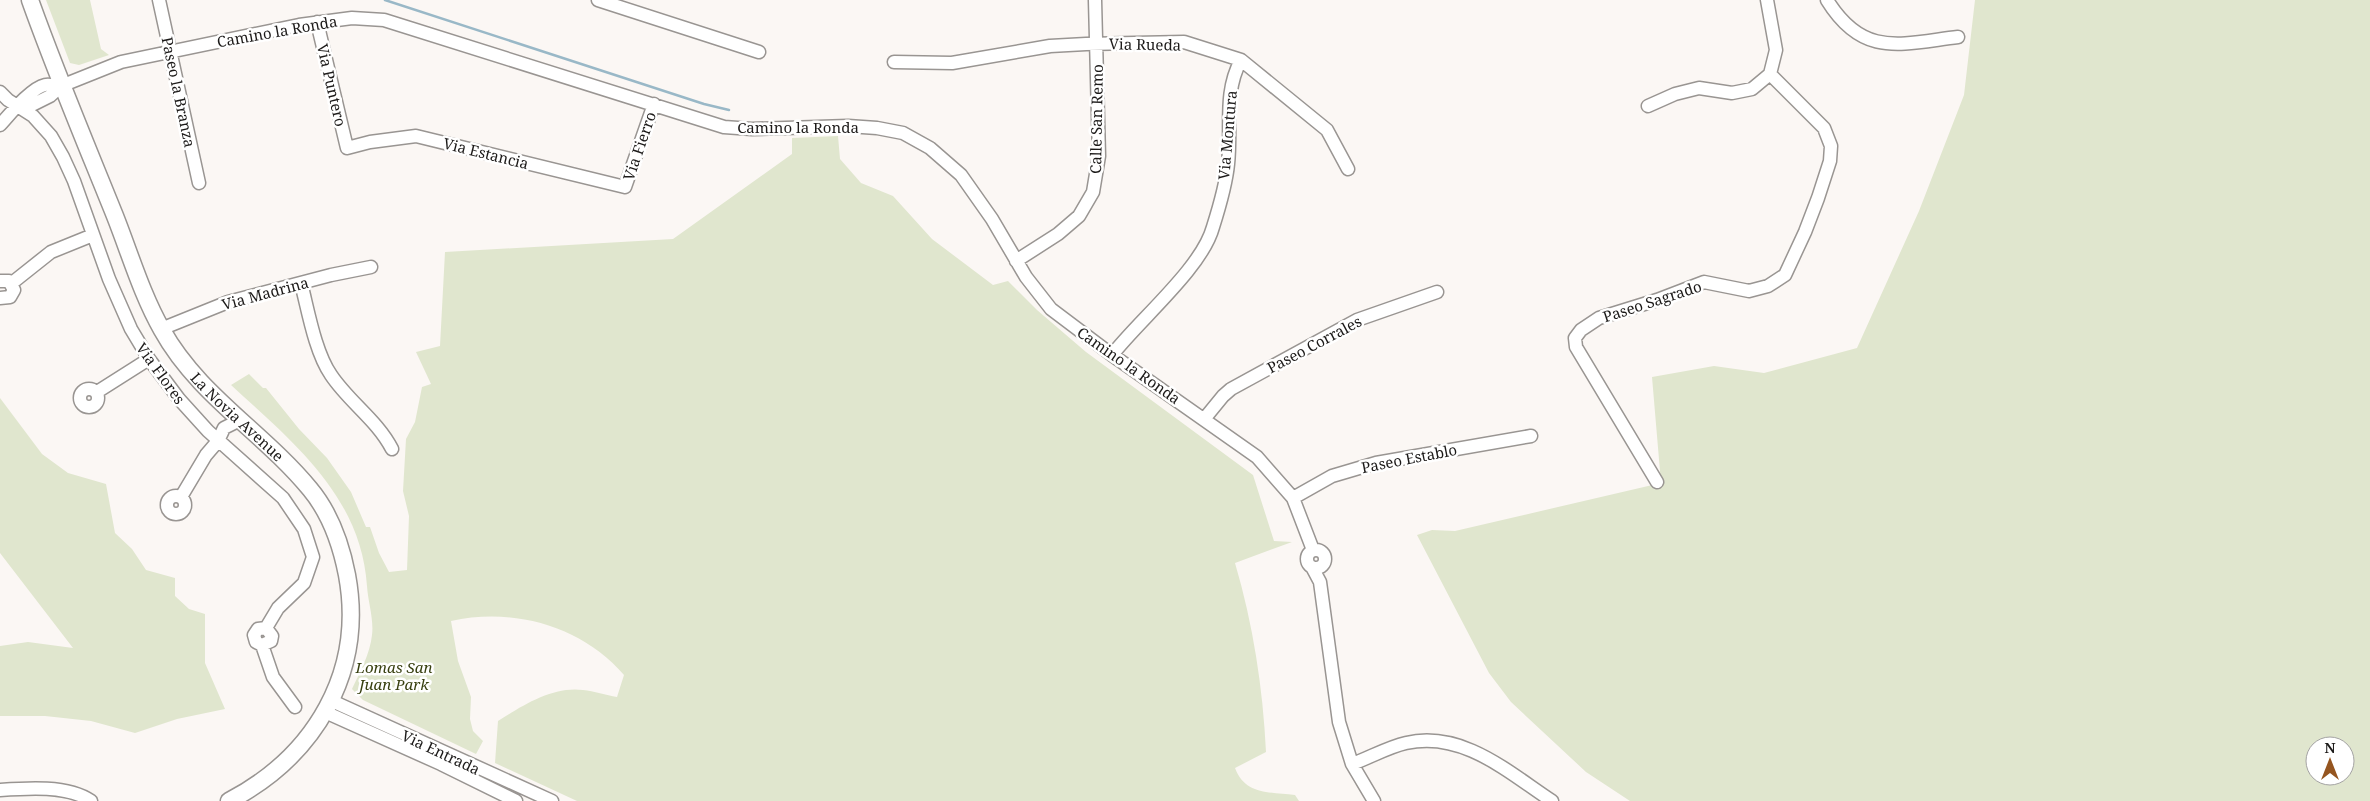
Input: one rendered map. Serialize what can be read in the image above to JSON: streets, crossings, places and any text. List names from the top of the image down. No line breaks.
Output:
{"streets":{"main road":["La Novia Avenue"],"street":["Camino la Ronda","Via Rueda","Via Puntero","Paseo la Branza","Calle San Remo","Via Montura","Via Fierro","Via Estancia","Via Madrina","Paseo Sagrado","Paseo Corrales","Via Flores","Paseo Establo","Via Entrada"]},"crossings":[["Camino la Ronda","Via Puntero"],["Camino la Ronda","Paseo la Branza"],["Camino la Ronda","Calle San Remo"],["Camino la Ronda","Via Montura"],["Camino la Ronda","Via Fierro"],["Camino la Ronda","Paseo Corrales"],["Camino la Ronda","Via Flores"],["Camino la Ronda","La Novia Avenue"],["Camino la Ronda","Paseo Establo"],["Via Rueda","Calle San Remo"],["Via Rueda","Via Montura"],["Via Puntero","Via Estancia"],["Via Fierro","Via Estancia"],["Via Madrina","La Novia Avenue"],["La Novia Avenue","Via Entrada"]],"parks":["Lomas San Juan Park"],"north":"top"}
